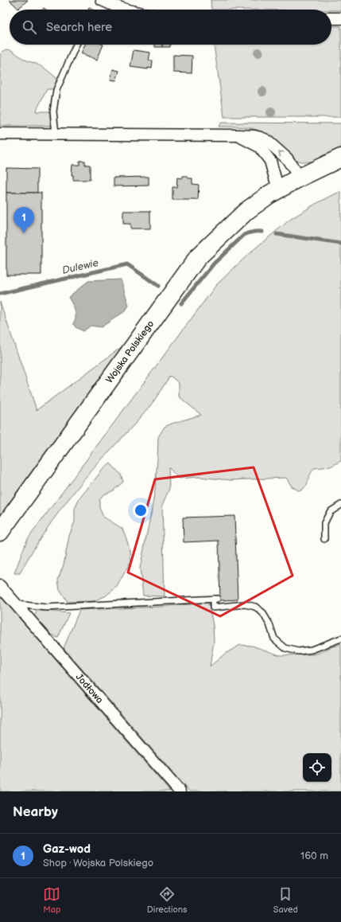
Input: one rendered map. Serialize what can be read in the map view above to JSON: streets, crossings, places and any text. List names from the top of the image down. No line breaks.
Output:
{"streets":{"main road":["Wojska Polskiego"],"street":["Jodłowa"]},"water":["Dulewie"],"page":{"search":"Search here","pins":"1","heading":"Nearby","list":[{"mark":"1","name":"Gaz-wod","note":"Shop · Wojska Polskiego","value":"160 m"}],"nav":["Map","Directions","Saved"]}}
